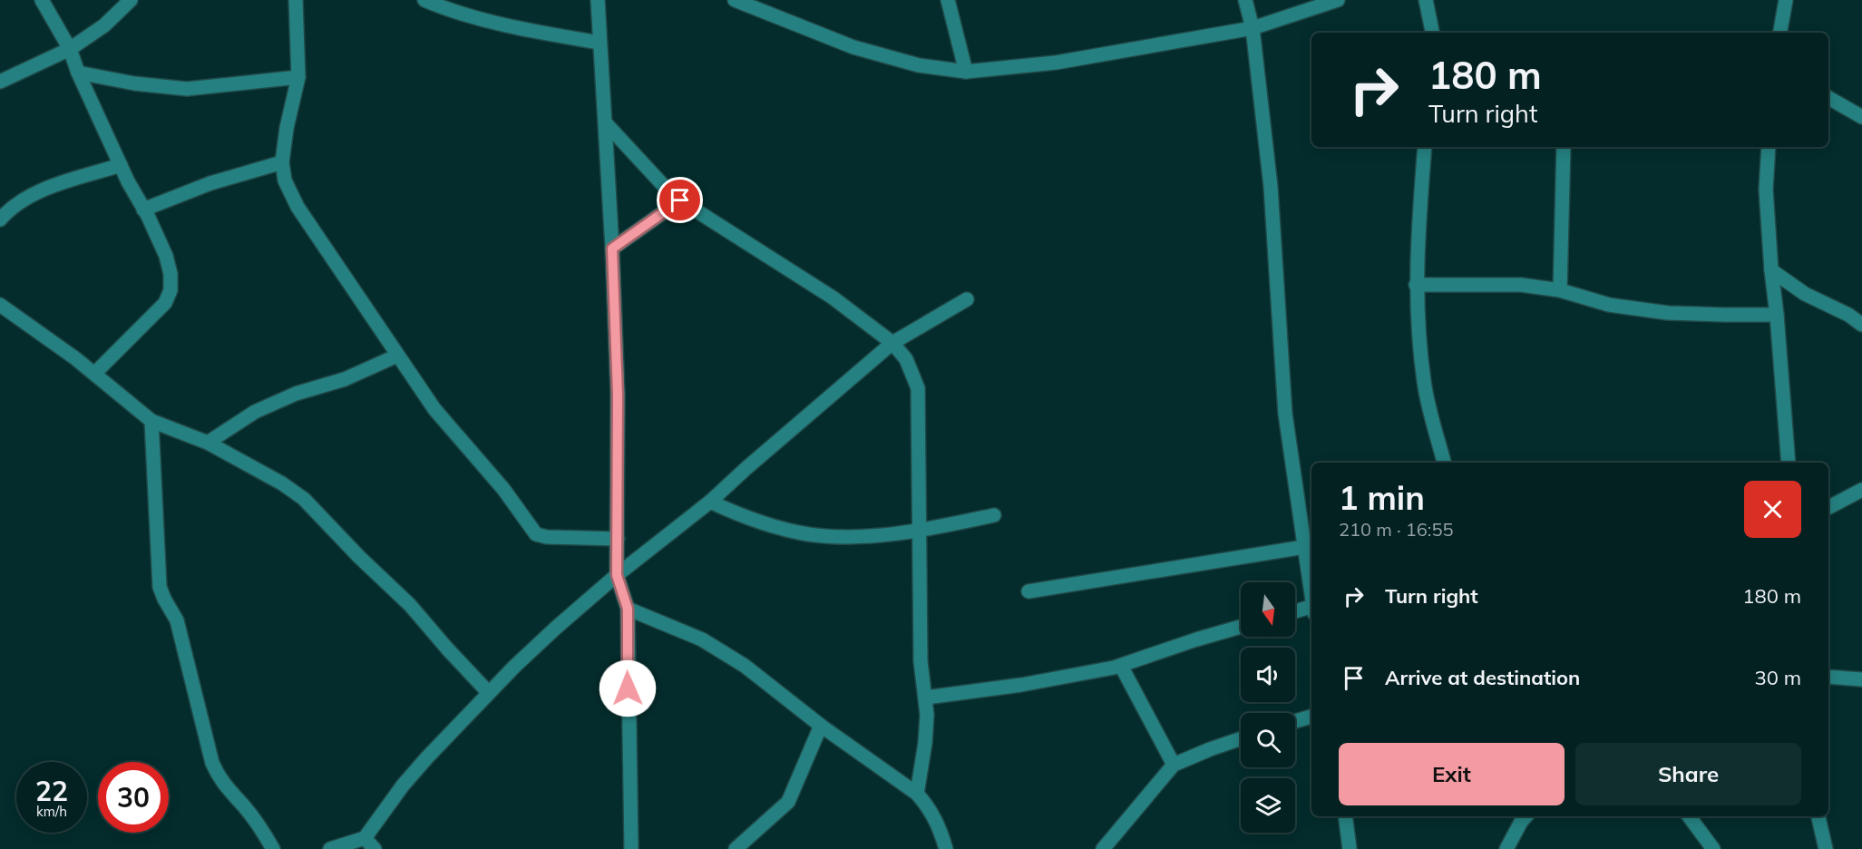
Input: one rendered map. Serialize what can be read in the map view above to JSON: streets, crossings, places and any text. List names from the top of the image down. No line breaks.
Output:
{"north":"bottom","page":{"turn":["180 m","Turn right"],"heading":["1 min","210 m · 16:55"],"list":[{"name":"Turn right","value":"180 m"},{"name":"Arrive at destination","value":"30 m"}],"buttons":["Exit","Share"],"speed":"22 km/h","limit":"30"}}
